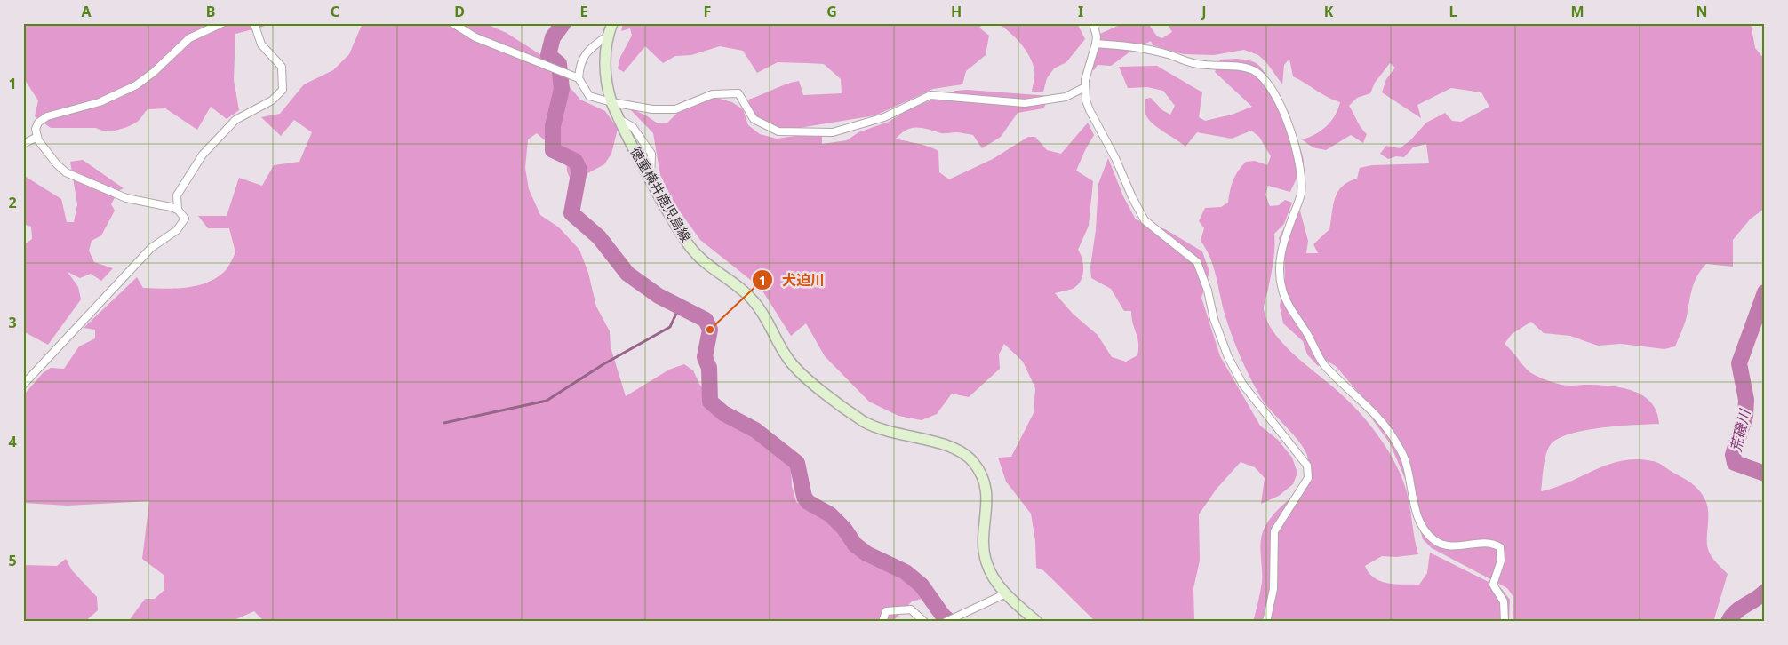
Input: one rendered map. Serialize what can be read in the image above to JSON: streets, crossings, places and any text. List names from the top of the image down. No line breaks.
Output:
{"streets":{"main road":["徳重横井鹿児島線"]},"water":["荒磯川"],"places":["犬迫川"],"grid":{"columns":["A","B","C","D","E","F","G","H","I","J","K","L","M","N"],"rows":["1","2","3","4","5"]}}
